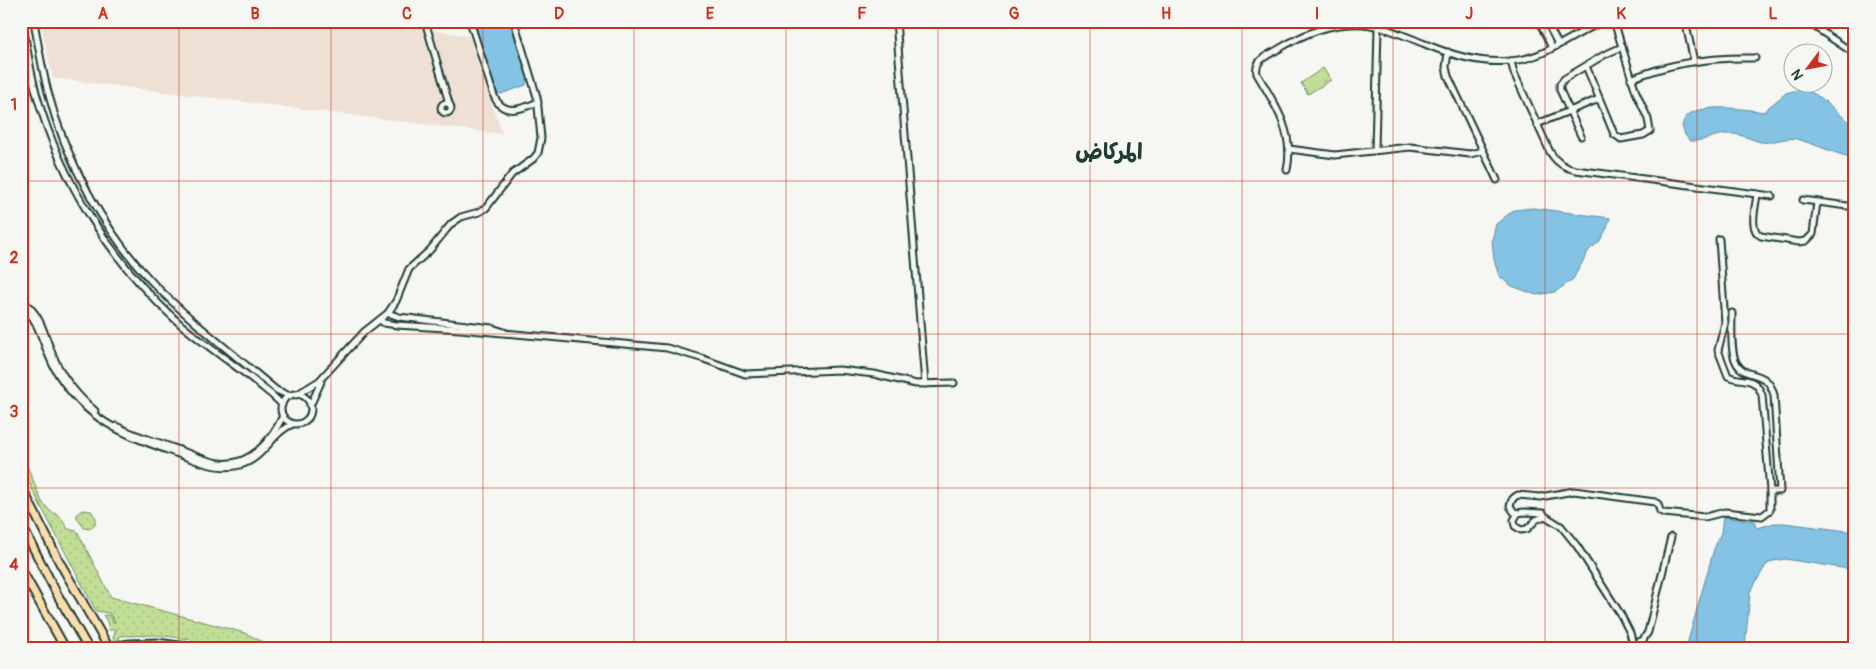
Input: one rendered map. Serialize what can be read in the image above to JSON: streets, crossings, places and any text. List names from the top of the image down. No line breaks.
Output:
{"districts":["المركاض"],"north":"bottom left","grid":{"columns":["A","B","C","D","E","F","G","H","I","J","K","L"],"rows":["1","2","3","4"]}}
